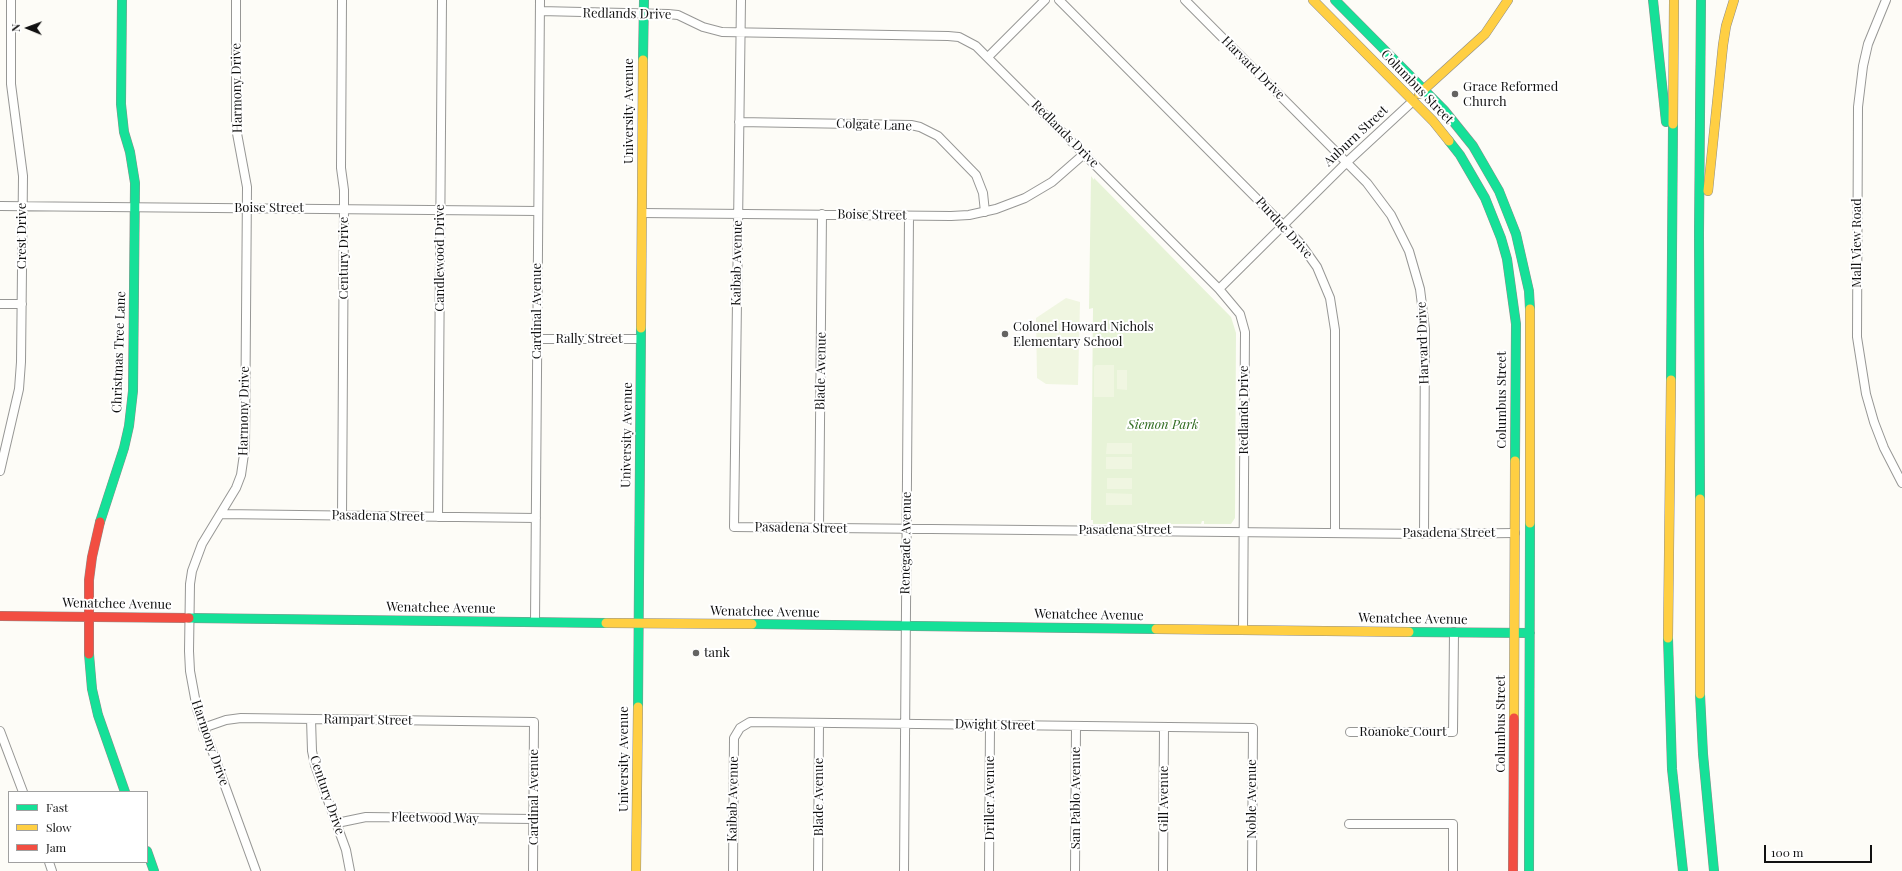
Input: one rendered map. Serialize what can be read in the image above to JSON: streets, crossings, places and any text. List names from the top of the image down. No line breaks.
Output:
{"streets":{"main road":["Columbus Street","University Avenue","Auburn Street","Christmas Tree Lane","Wenatchee Avenue"],"street":["Redlands Drive","Harvard Drive","Harmony Drive","Colgate Lane","Boise Street","Purdue Drive","Crest Drive","Mall View Road","Century Drive","Candlewood Drive","Kaibab Avenue","Cardinal Avenue","Rally Street","Blade Avenue","Pasadena Street","Renegade Avenue","Rampart Street","Dwight Street","Roanoke Court","Driller Avenue","San Pablo Avenue","Gill Avenue","Noble Avenue","Fleetwood Way"]},"crossings":[["Redlands Drive","University Avenue"],["Redlands Drive","Auburn Street"],["Redlands Drive","Boise Street"],["Redlands Drive","Kaibab Avenue"],["Redlands Drive","Cardinal Avenue"],["Redlands Drive","Pasadena Street"],["Redlands Drive","Wenatchee Avenue"],["Harvard Drive","Auburn Street"],["Harvard Drive","Pasadena Street"],["Columbus Street","Auburn Street"],["Columbus Street","Pasadena Street"],["Columbus Street","Wenatchee Avenue"],["Harmony Drive","Boise Street"],["Harmony Drive","Pasadena Street"],["Harmony Drive","Wenatchee Avenue"],["Harmony Drive","Rampart Street"],["University Avenue","Boise Street"],["University Avenue","Rally Street"],["University Avenue","Wenatchee Avenue"],["Colgate Lane","Boise Street"],["Colgate Lane","Kaibab Avenue"],["Auburn Street","Purdue Drive"],["Boise Street","Crest Drive"],["Boise Street","Century Drive"],["Boise Street","Candlewood Drive"],["Boise Street","Kaibab Avenue"],["Boise Street","Cardinal Avenue"],["Boise Street","Christmas Tree Lane"],["Boise Street","Blade Avenue"],["Boise Street","Renegade Avenue"],["Purdue Drive","Pasadena Street"],["Century Drive","Pasadena Street"],["Century Drive","Rampart Street"],["Century Drive","Fleetwood Way"],["Candlewood Drive","Pasadena Street"],["Kaibab Avenue","Pasadena Street"],["Kaibab Avenue","Dwight Street"],["Cardinal Avenue","Rally Street"],["Cardinal Avenue","Pasadena Street"],["Cardinal Avenue","Wenatchee Avenue"],["Cardinal Avenue","Rampart Street"],["Cardinal Avenue","Fleetwood Way"],["Christmas Tree Lane","Wenatchee Avenue"],["Blade Avenue","Pasadena Street"],["Blade Avenue","Dwight Street"],["Pasadena Street","Renegade Avenue"],["Renegade Avenue","Wenatchee Avenue"],["Renegade Avenue","Dwight Street"],["Wenatchee Avenue","Roanoke Court"],["Dwight Street","Driller Avenue"],["Dwight Street","San Pablo Avenue"],["Dwight Street","Gill Avenue"],["Dwight Street","Noble Avenue"]],"parks":["Siemon Park"],"places":["Grace Reformed Church","Colonel Howard Nichols Elementary School","tank"],"legend":["Fast","Slow","Jam"],"scale_bar":"100 m","north":"left"}
